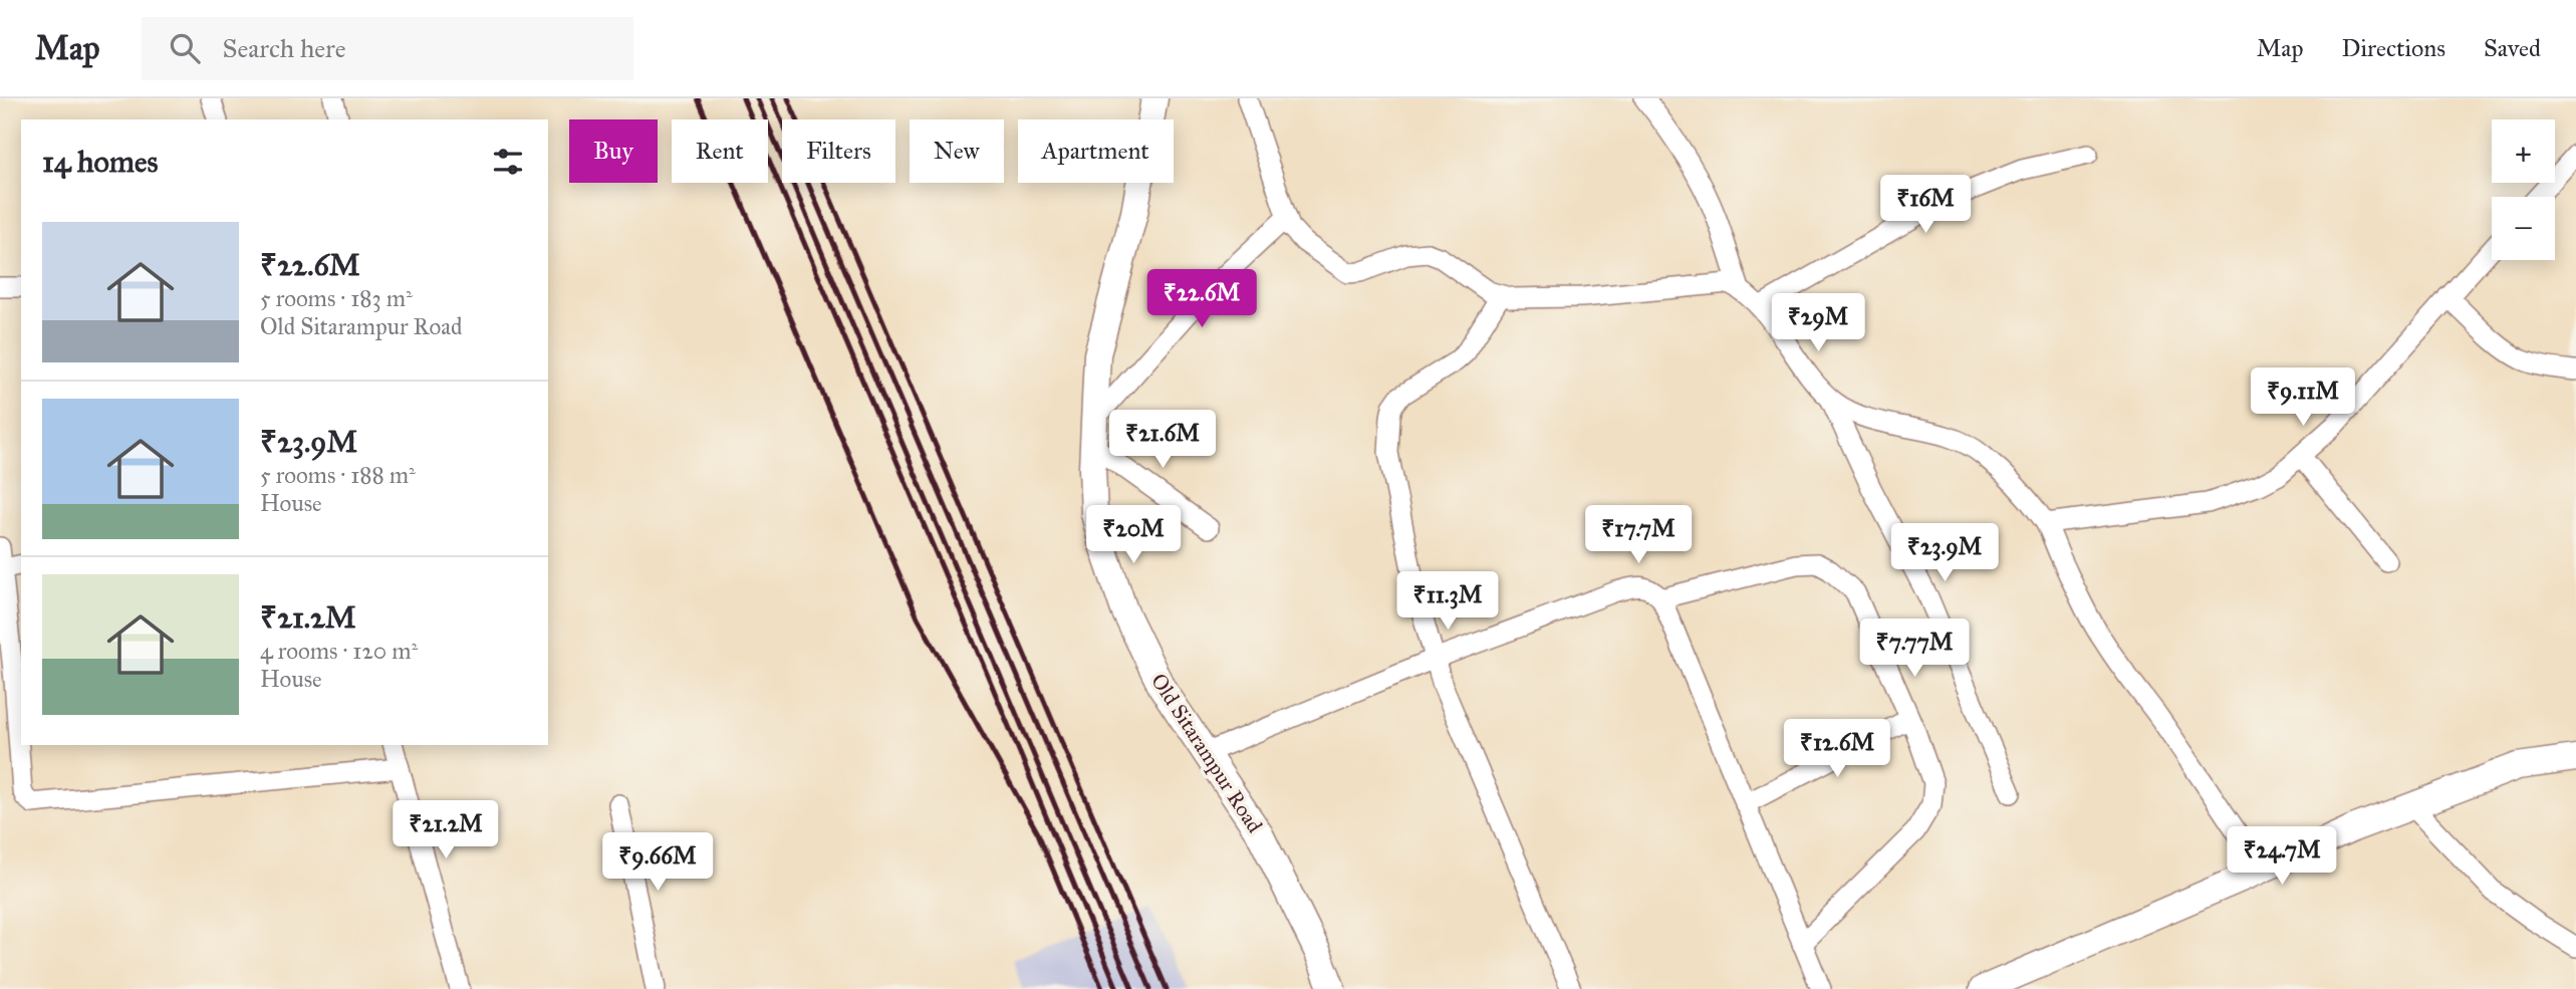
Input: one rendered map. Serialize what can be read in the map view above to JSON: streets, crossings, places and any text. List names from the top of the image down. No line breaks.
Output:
{"streets":{"street":["Old Sitarampur Road"]},"page":{"header":"Map","search":"Search here","nav":["Map","Directions","Saved"],"map_buttons":["+","−"],"chip":["Buy","Rent","Filters","New","Apartment"],"heading":"14 homes","price":["₹16M","₹22.6M","₹29M","₹9.11M","₹21.6M","₹20M","₹17.7M","₹23.9M","₹11.3M","₹7.77M","₹12.6M","₹21.2M","₹24.7M","₹9.66M"],"list":[{"name":"₹22.6M","note":"5 rooms · 183 m² · Old Sitarampur Road"},{"name":"₹23.9M","note":"5 rooms · 188 m² · House"},{"name":"₹21.2M","note":"4 rooms · 120 m² · House"}]}}
